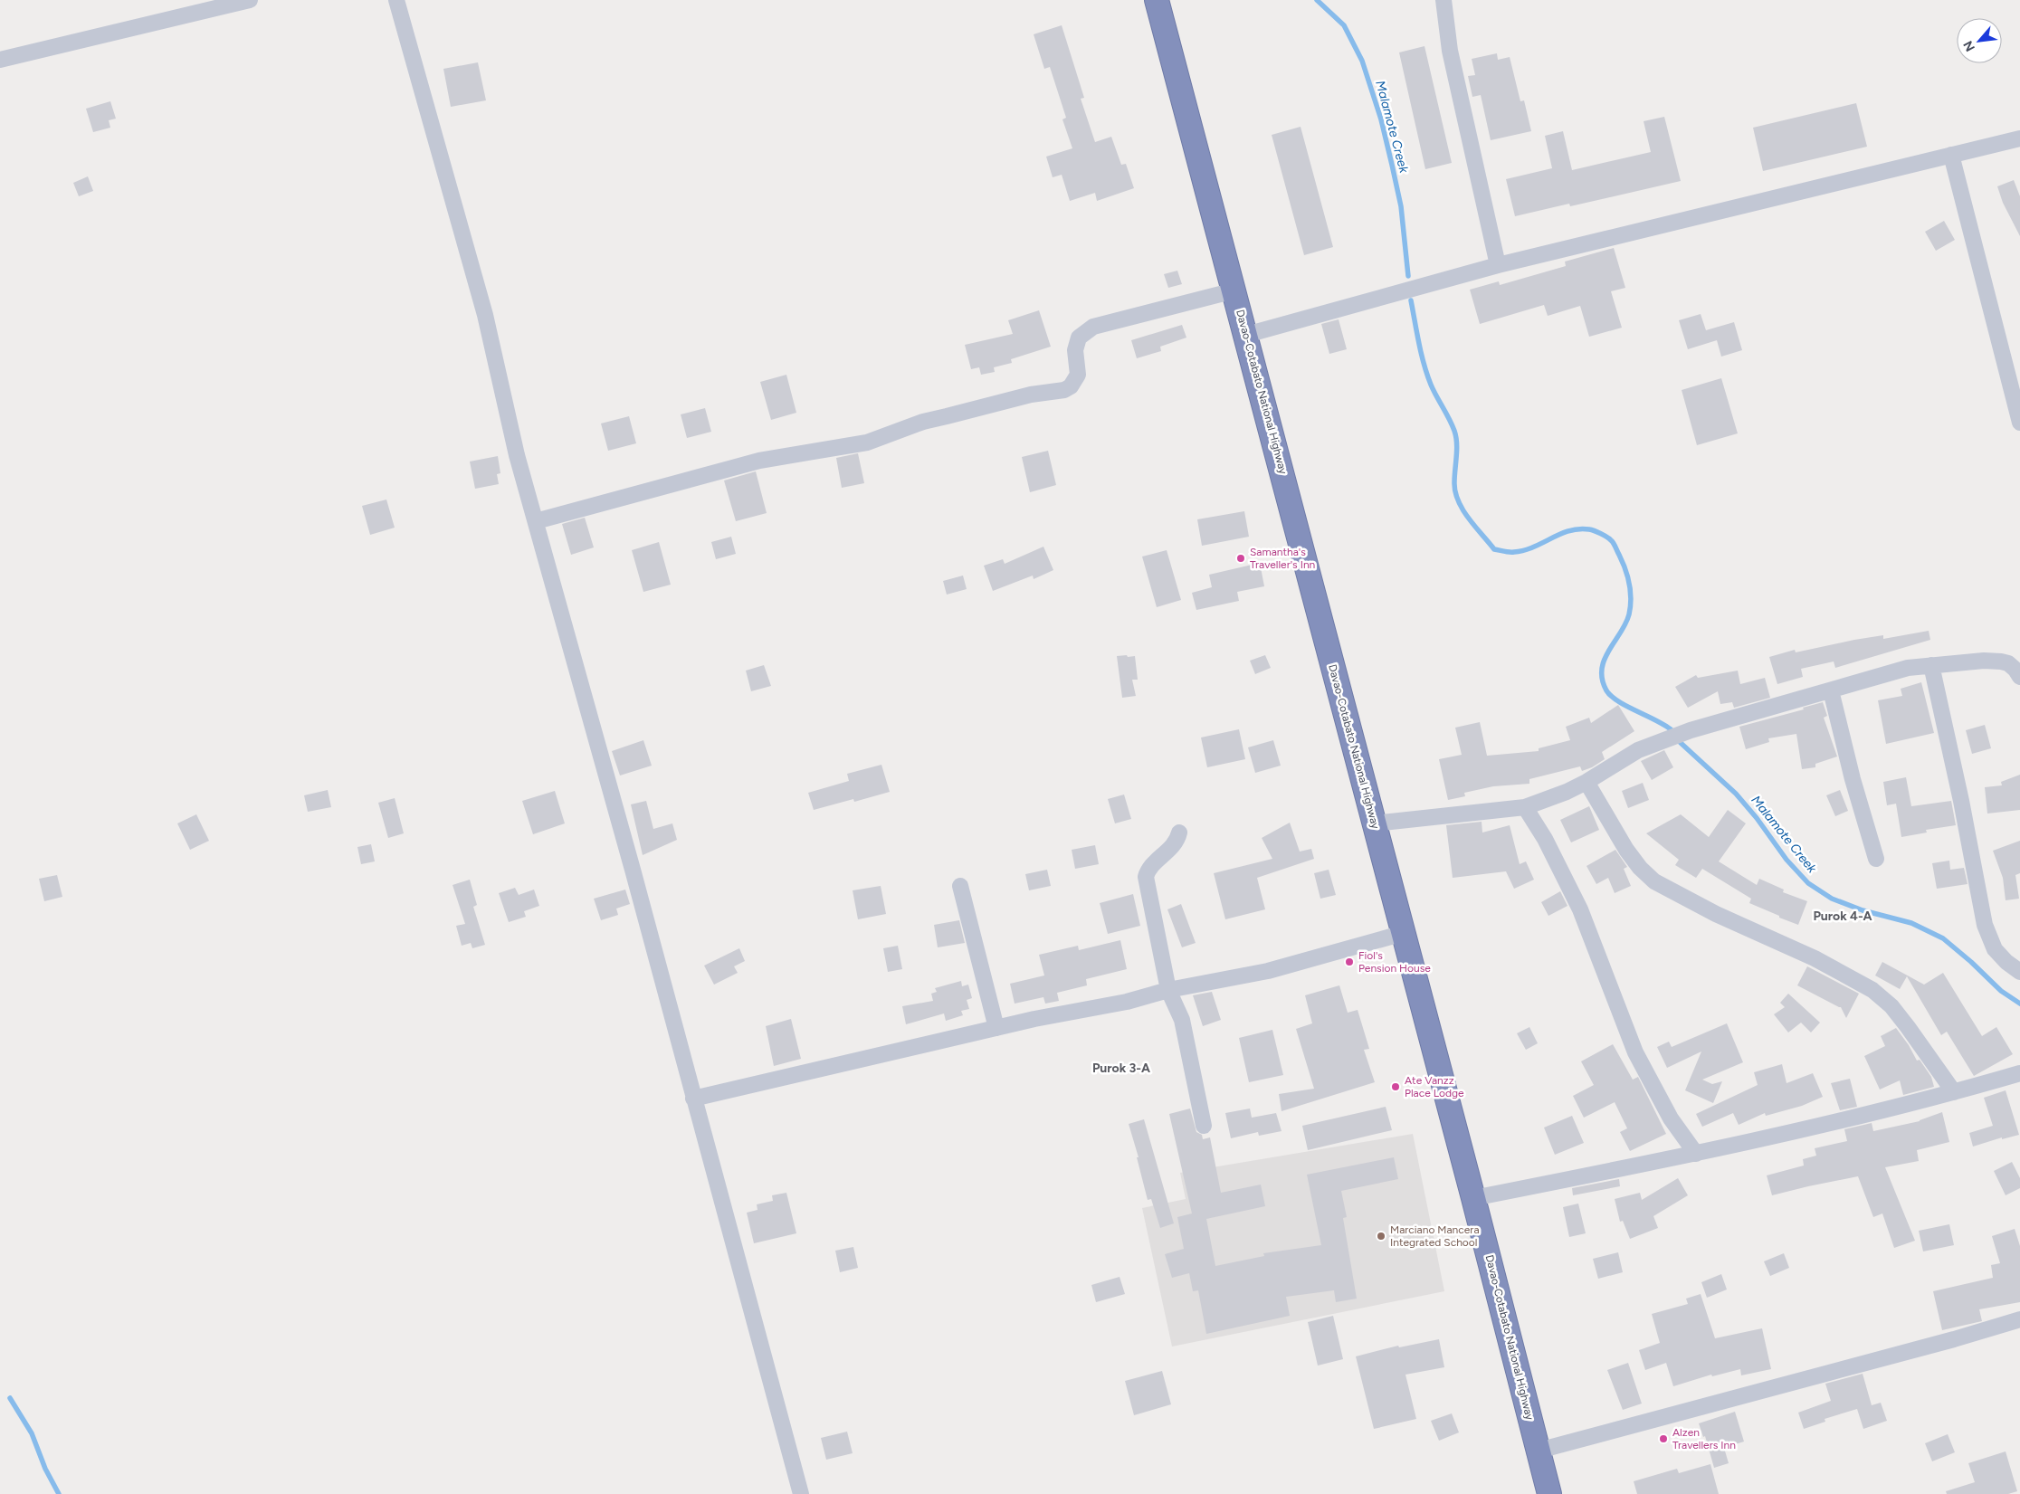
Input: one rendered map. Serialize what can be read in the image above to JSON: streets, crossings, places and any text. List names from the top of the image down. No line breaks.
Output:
{"streets":{"highway":["Davao-Cotabato National Highway"]},"districts":["Purok 4-A","Purok 3-A"],"water":["Malamote Creek"],"places":["Samantha's Traveller's Inn","Fiol's Pension House","Ate Vanzz Place Lodge","Marciano Mancera Integrated School","Alzen Travellers Inn"],"north":"bottom left"}
